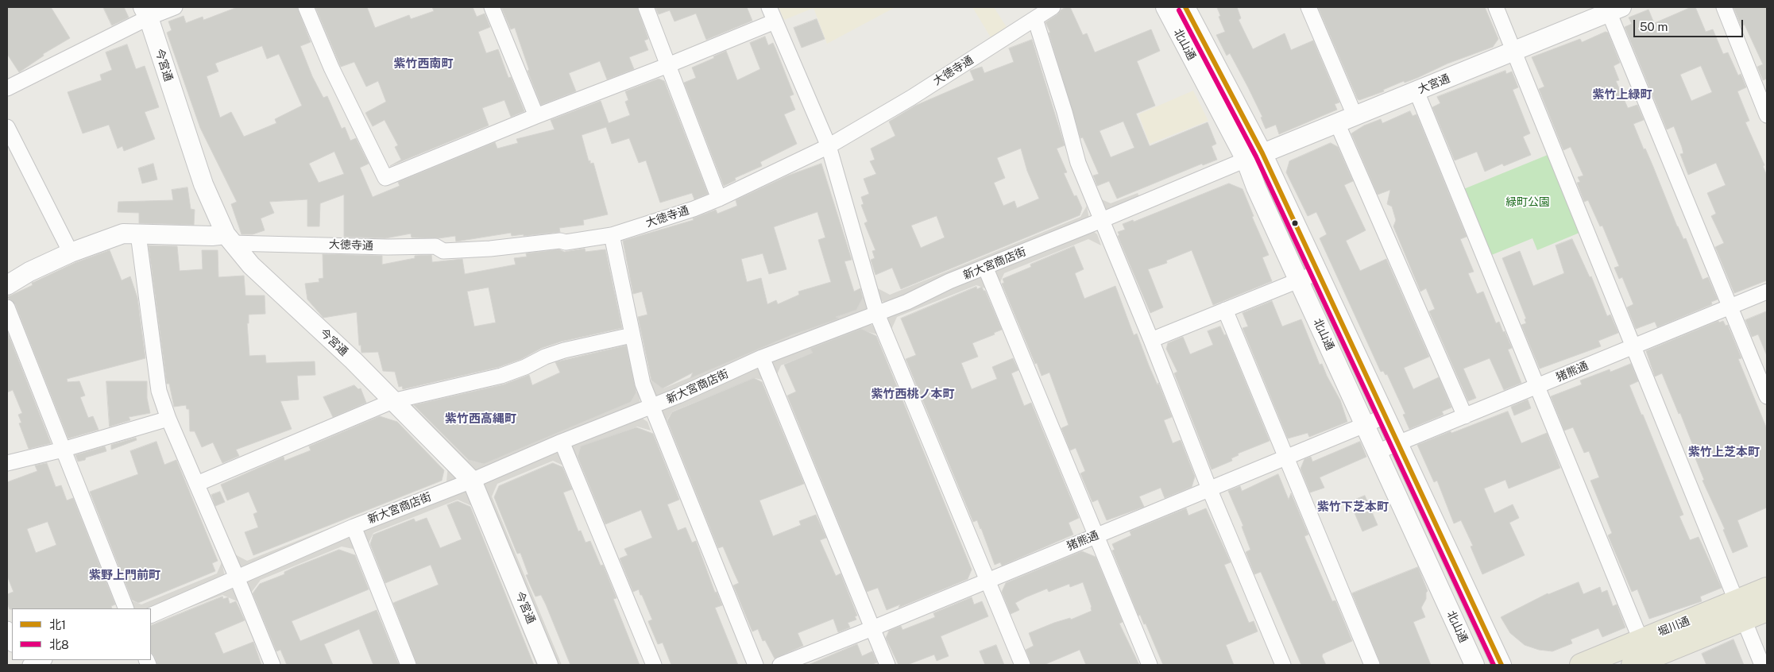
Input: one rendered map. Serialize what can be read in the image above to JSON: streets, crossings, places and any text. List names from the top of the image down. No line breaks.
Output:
{"streets":{"main road":["堀川通"],"street":["北山通","今宮通","大徳寺通","大宮通","新大宮商店街","猪熊通"]},"crossings":[["北山通","大宮通"],["北山通","新大宮商店街"],["北山通","猪熊通"],["今宮通","大徳寺通"],["今宮通","新大宮商店街"],["大宮通","新大宮商店街"]],"districts":["紫竹西南町","紫竹上緑町","紫竹西桃ノ本町","紫竹西高縄町","紫竹上芝本町","紫竹下芝本町","紫野上門前町"],"parks":["緑町公園"],"lines":["transit line 北1","transit line 北8"],"legend":["北1","北8"],"scale_bar":"50 m"}
